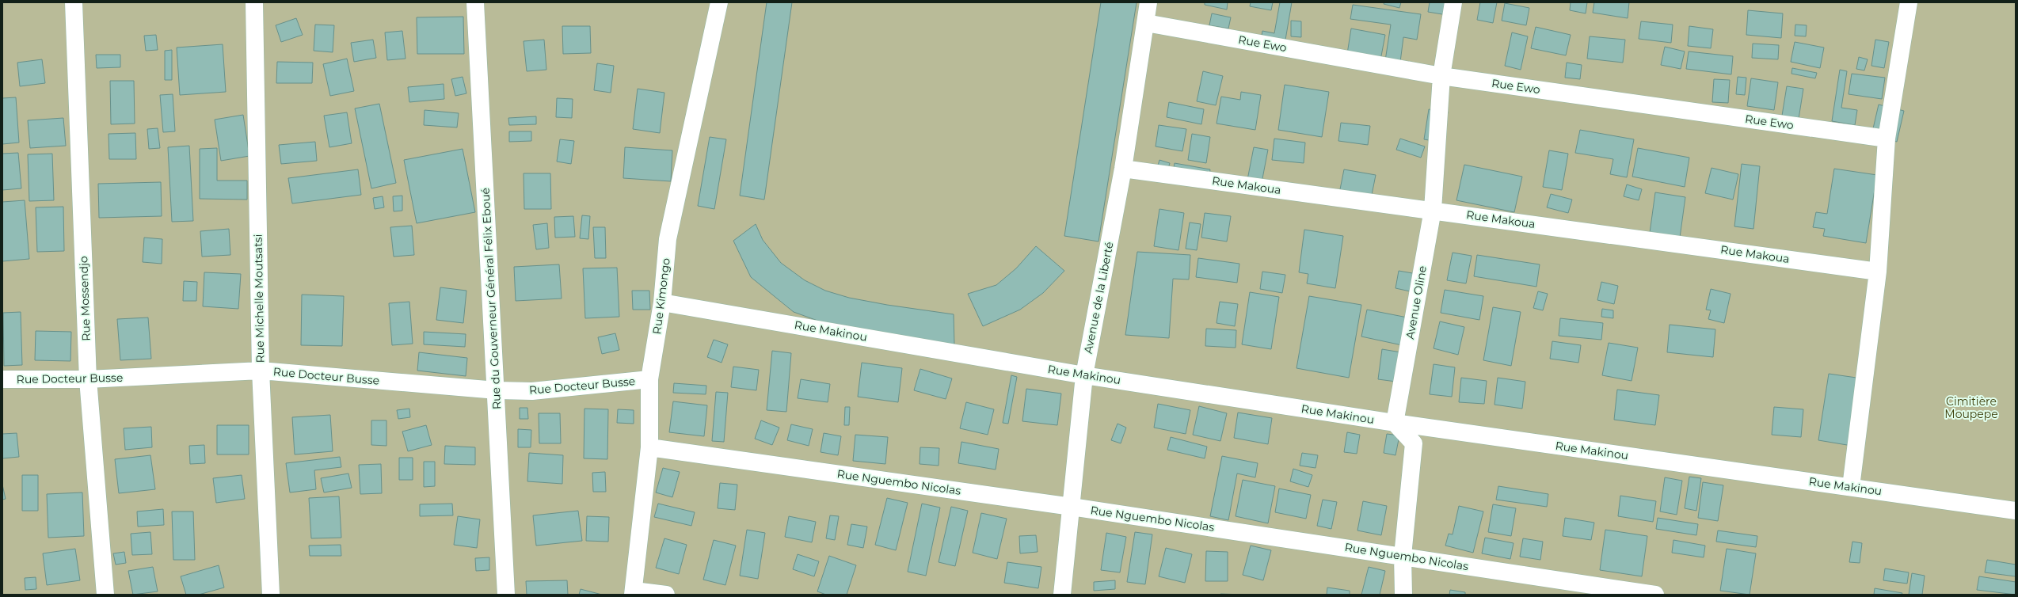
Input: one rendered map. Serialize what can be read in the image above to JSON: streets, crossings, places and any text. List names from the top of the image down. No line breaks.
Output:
{"streets":{"street":["Rue Ewo","Rue Makoua","Rue Kimongo","Avenue de la Liberté","Rue Mossendjo","Rue Michelle Moutsatsi","Rue du Gouverneur Général Félix Eboué","Avenue Oline","Rue Makinou","Rue Docteur Busse","Rue Nguembo Nicolas"]},"crossings":[["Rue Ewo","Avenue de la Liberté"],["Rue Ewo","Avenue Oline"],["Rue Makoua","Avenue de la Liberté"],["Rue Makoua","Avenue Oline"],["Rue Kimongo","Rue Makinou"],["Rue Kimongo","Rue Docteur Busse"],["Rue Kimongo","Rue Nguembo Nicolas"],["Avenue de la Liberté","Rue Makinou"],["Avenue de la Liberté","Rue Nguembo Nicolas"],["Rue Mossendjo","Rue Docteur Busse"],["Rue Michelle Moutsatsi","Rue Docteur Busse"],["Rue du Gouverneur Général Félix Eboué","Rue Docteur Busse"],["Avenue Oline","Rue Makinou"]],"parks":["Cimitière Moupepe"]}
